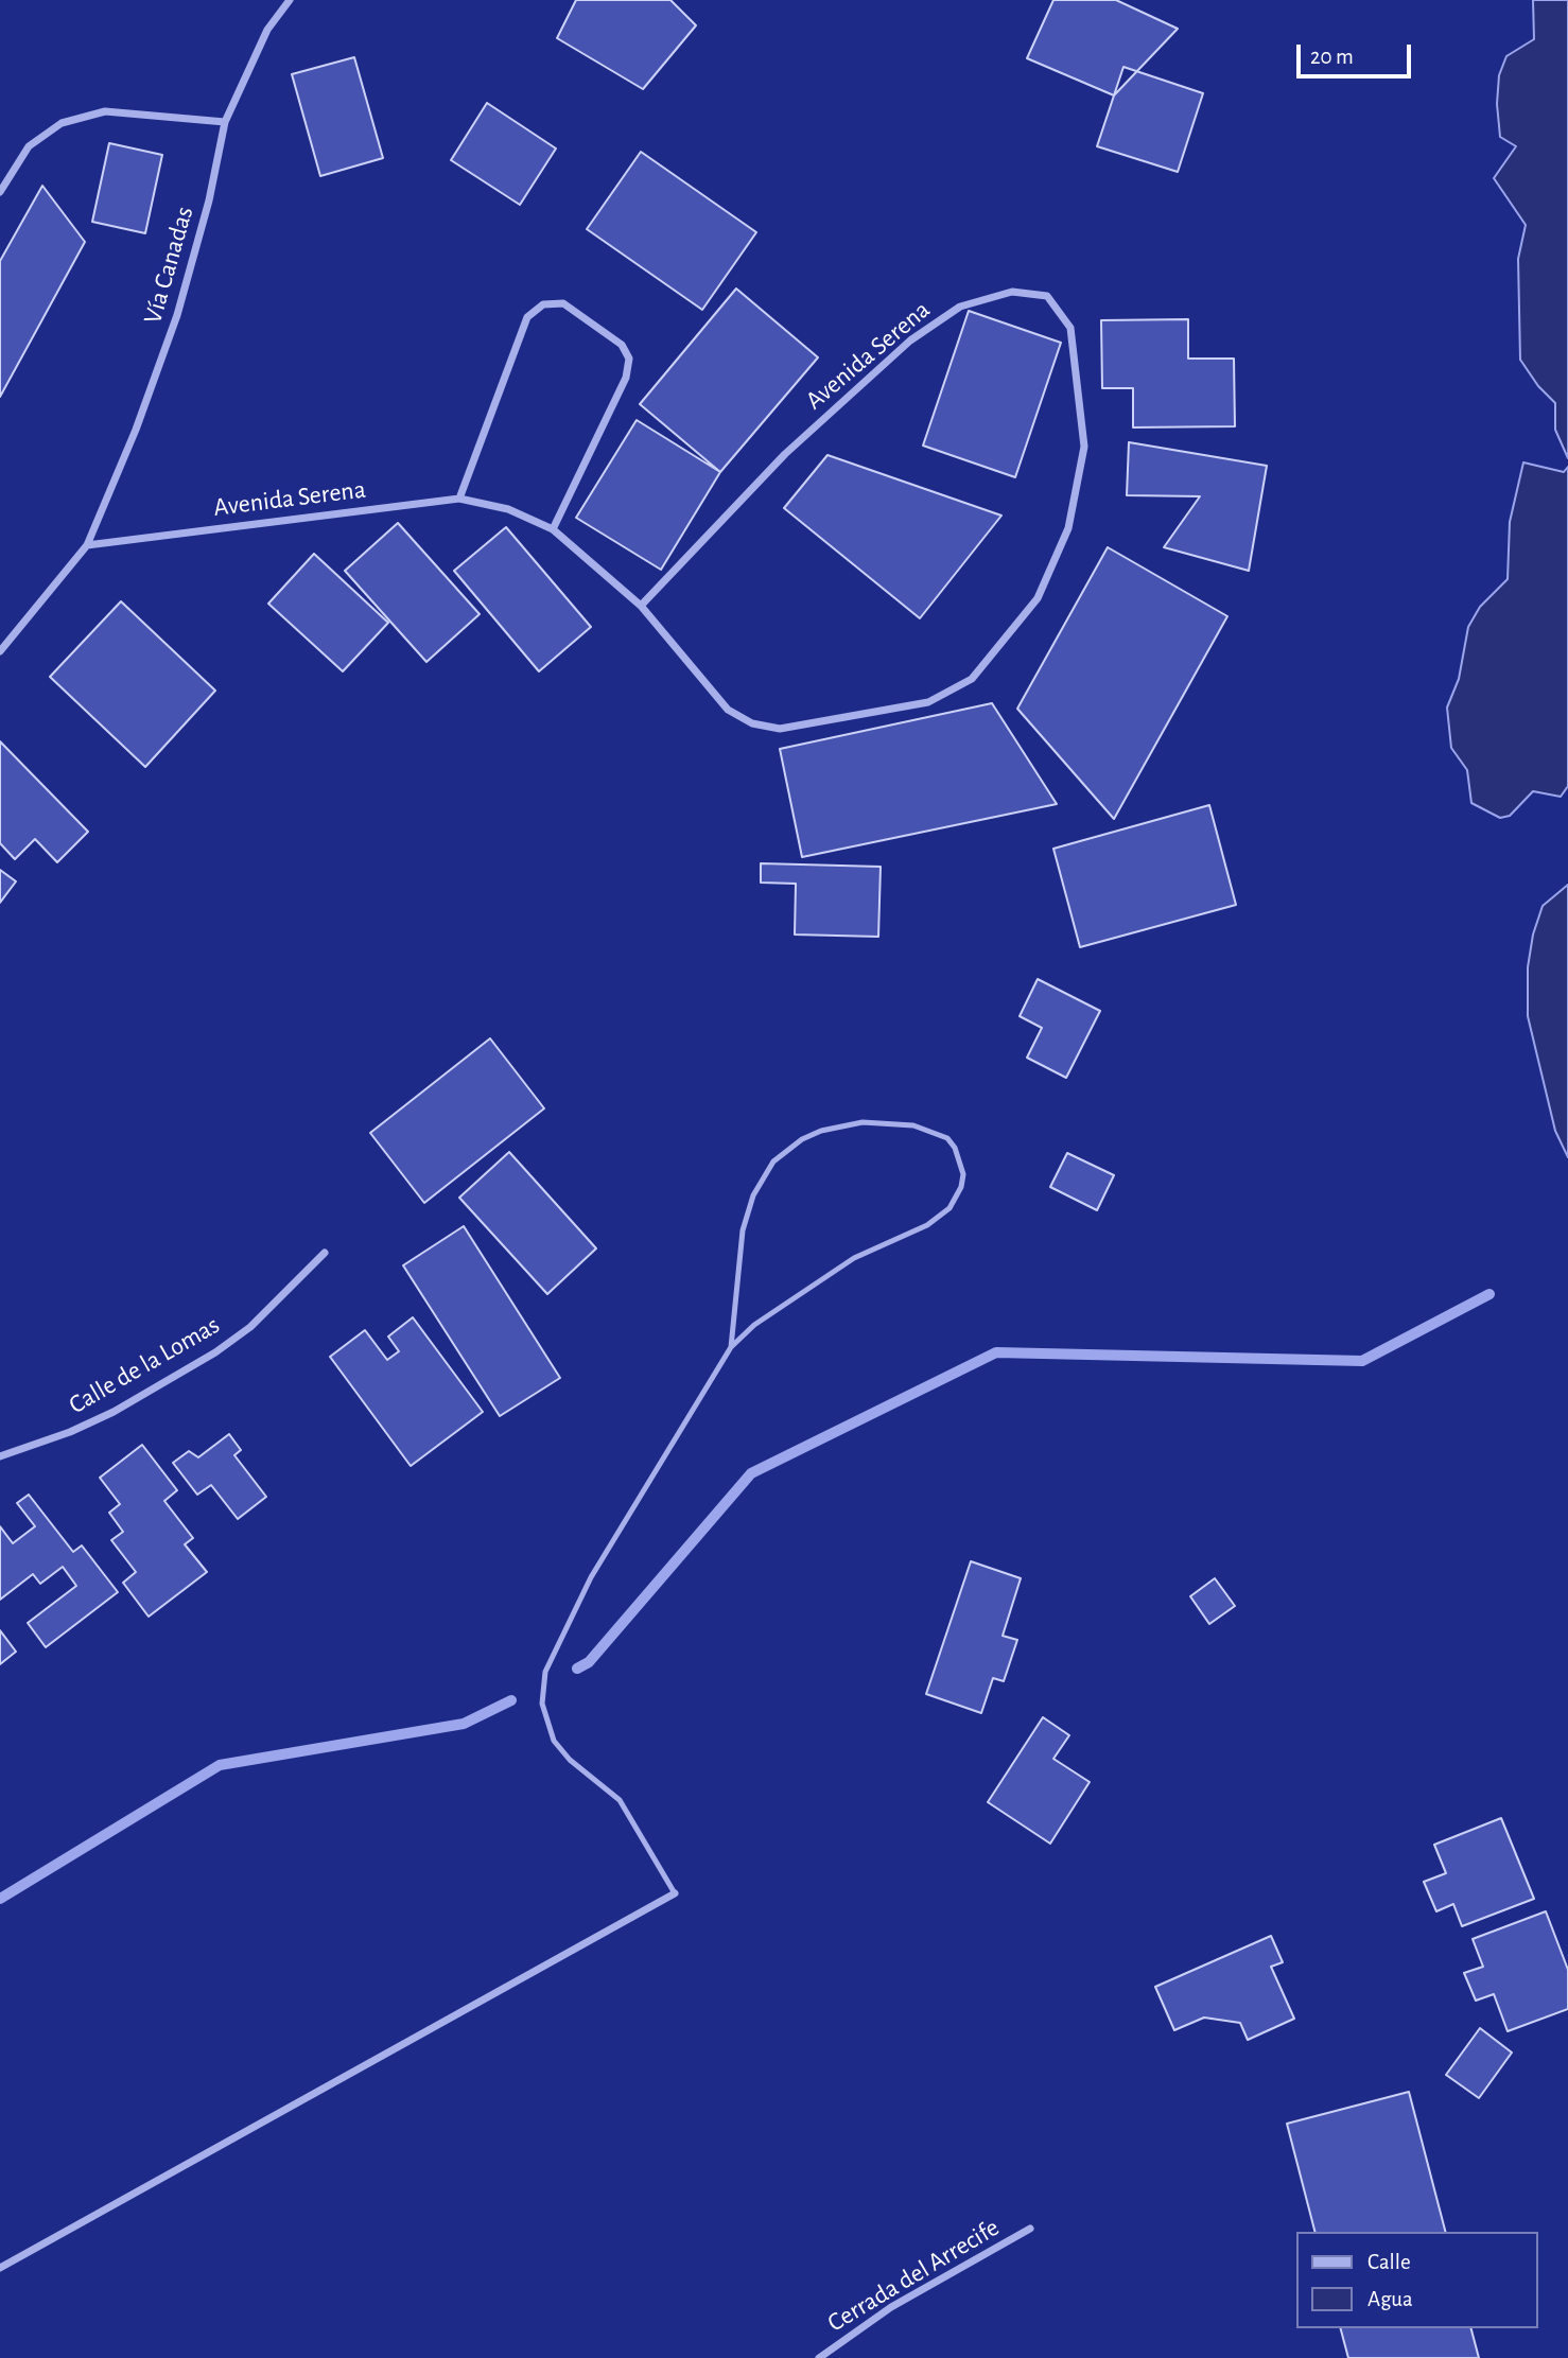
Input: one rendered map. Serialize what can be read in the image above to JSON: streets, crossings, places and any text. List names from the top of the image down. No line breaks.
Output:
{"streets":{"street":["Vía Canadas","Avenida Serena","Calle de la Lomas","Cerrada del Arrecife"]},"crossings":[["Vía Canadas","Avenida Serena"]],"legend":["Calle","Agua"],"scale_bar":"20 m"}
